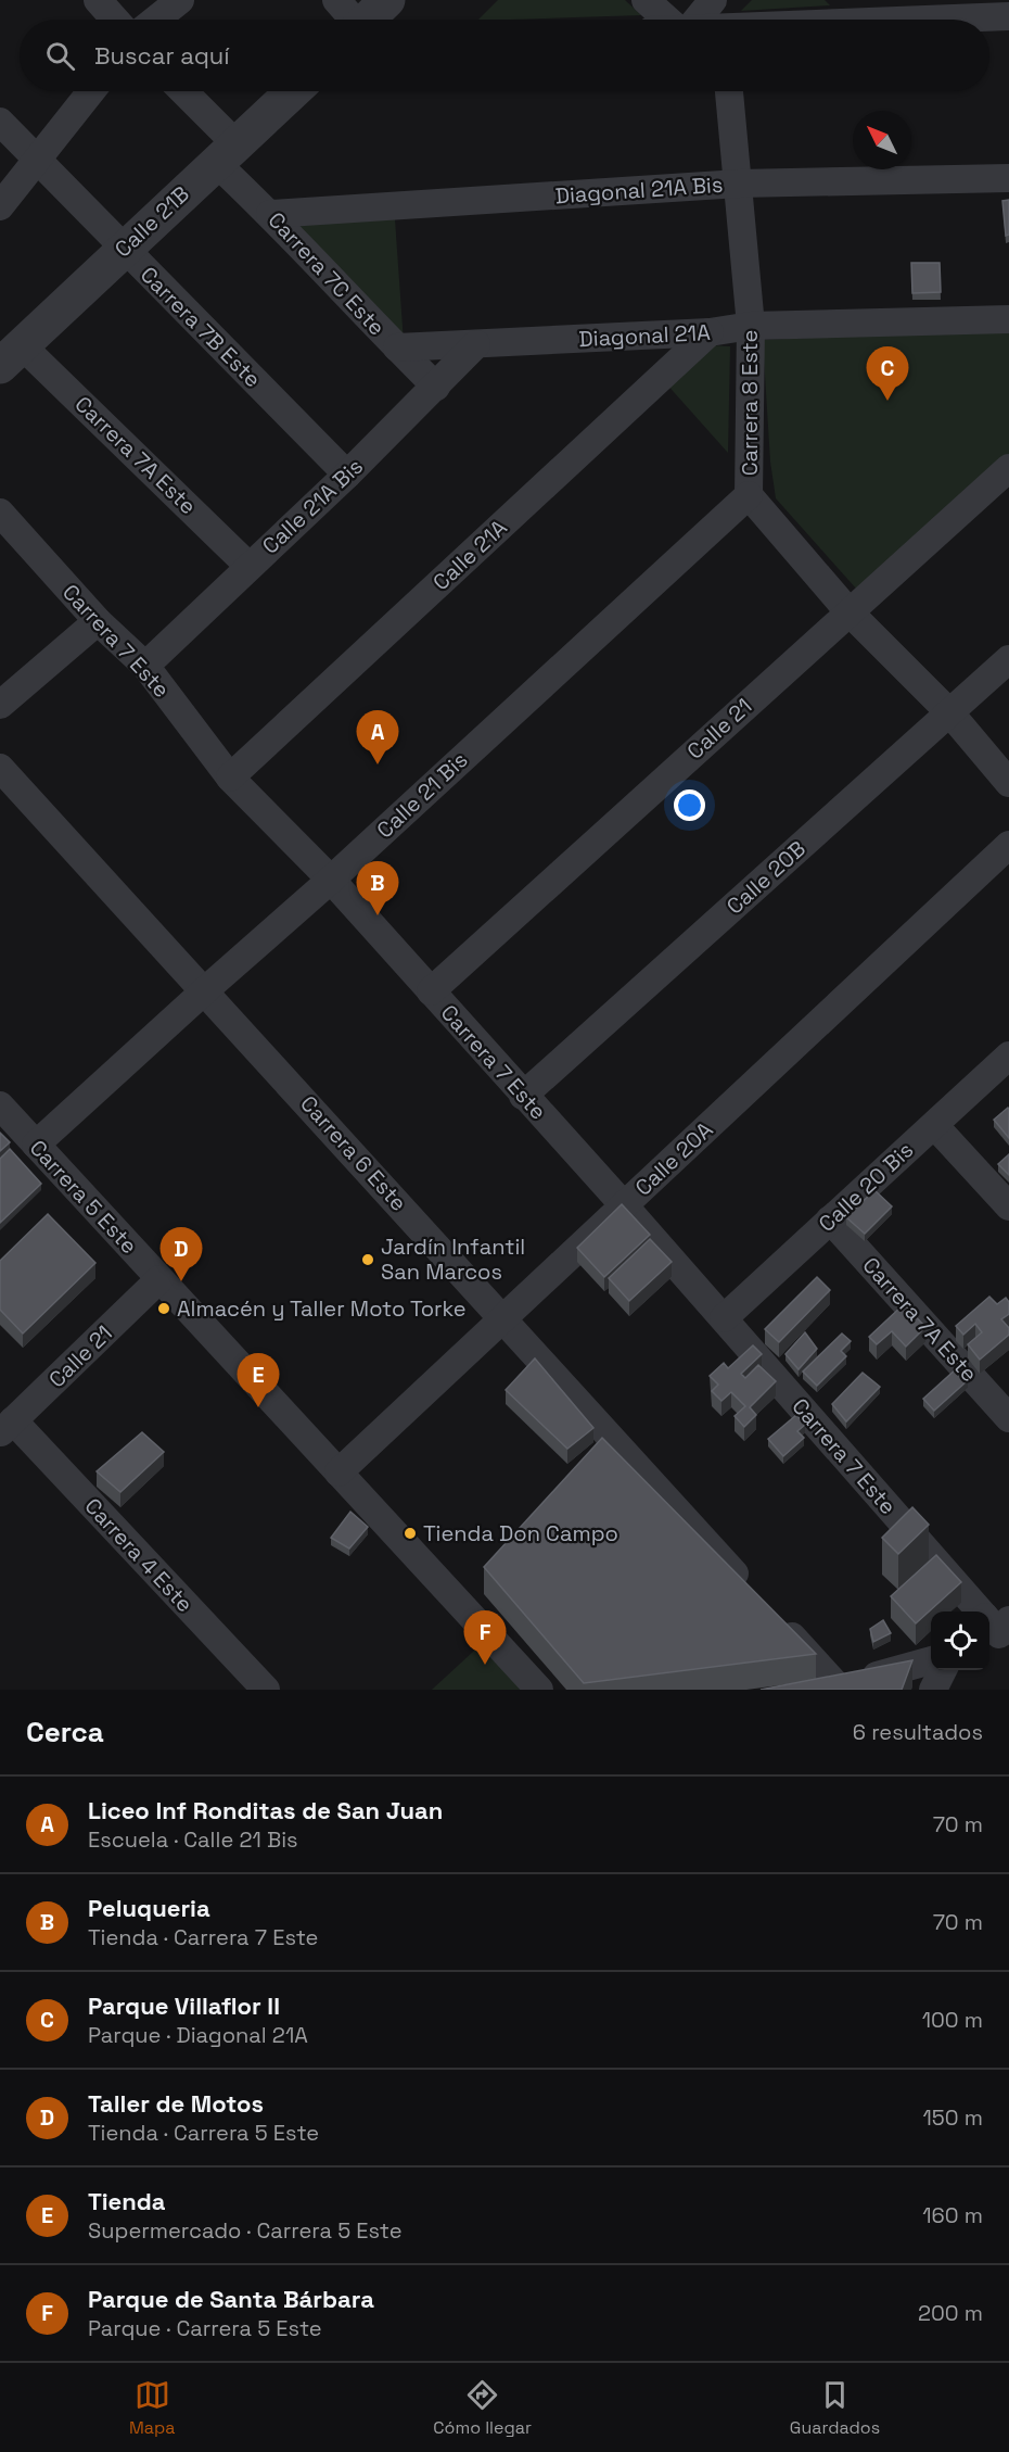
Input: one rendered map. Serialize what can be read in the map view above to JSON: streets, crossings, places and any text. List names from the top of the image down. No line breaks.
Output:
{"streets":{"street":["Diagonal 21A Bis","Calle 21B","Carrera 7C Este","Carrera 7B Este","Diagonal 21A","Carrera 8 Este","Carrera 7A Este","Calle 21A Bis","Calle 21A","Carrera 7 Este","Calle 21","Calle 21 Bis","Calle 20B","Carrera 6 Este","Calle 20A","Calle 20 Bis","Carrera 5 Este","Carrera 4 Este"]},"crossings":[["Diagonal 21A Bis","Carrera 7C Este"],["Diagonal 21A Bis","Carrera 8 Este"],["Calle 21B","Carrera 7C Este"],["Calle 21B","Carrera 7B Este"],["Calle 21B","Carrera 7A Este"],["Carrera 7C Este","Diagonal 21A"],["Carrera 7C Este","Calle 21A Bis"],["Carrera 7B Este","Calle 21A Bis"],["Diagonal 21A","Carrera 8 Este"],["Diagonal 21A","Calle 21A Bis"],["Diagonal 21A","Calle 21A"],["Carrera 8 Este","Calle 21"],["Carrera 8 Este","Calle 21 Bis"],["Carrera 8 Este","Calle 20B"],["Carrera 7A Este","Calle 21A Bis"],["Carrera 7A Este","Calle 20 Bis"],["Calle 21A Bis","Carrera 7 Este"],["Calle 21A","Carrera 7 Este"],["Carrera 7 Este","Calle 21"],["Carrera 7 Este","Calle 21 Bis"],["Carrera 7 Este","Calle 20B"],["Carrera 7 Este","Calle 20A"],["Carrera 7 Este","Calle 20 Bis"],["Calle 21","Carrera 5 Este"],["Calle 21","Carrera 4 Este"],["Calle 21 Bis","Carrera 6 Este"],["Calle 21 Bis","Carrera 5 Este"],["Carrera 6 Este","Calle 20A"],["Calle 20A","Carrera 5 Este"]],"places":["Jardín Infantil San Marcos","Almacén y Taller Moto Torke","Tienda Don Campo"],"north":"top left","page":{"search":"Buscar aquí","pins":["C","A","B","D","E","F"],"heading":["Cerca","6 resultados"],"list":[{"mark":"A","name":"Liceo Inf Ronditas de San Juan","note":"Escuela · Calle 21 Bis","value":"70 m"},{"mark":"B","name":"Peluqueria","note":"Tienda · Carrera 7 Este","value":"70 m"},{"mark":"C","name":"Parque Villaflor II","note":"Parque · Diagonal 21A","value":"100 m"},{"mark":"D","name":"Taller de Motos","note":"Tienda · Carrera 5 Este","value":"150 m"},{"mark":"E","name":"Tienda","note":"Supermercado · Carrera 5 Este","value":"160 m"},{"mark":"F","name":"Parque de Santa Bárbara","note":"Parque · Carrera 5 Este","value":"200 m"}],"nav":["Mapa","Cómo llegar","Guardados"]}}
